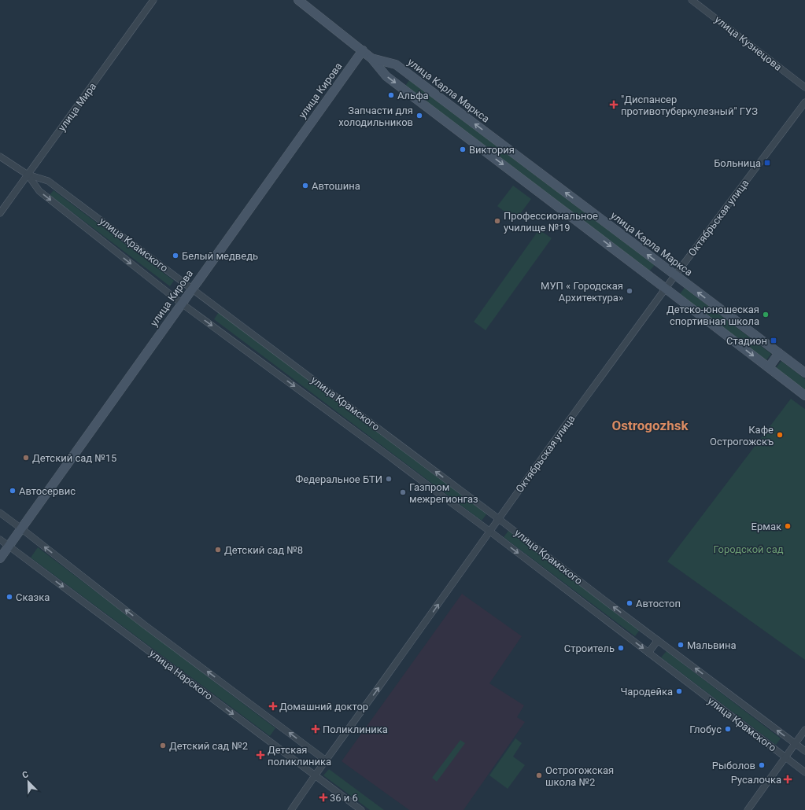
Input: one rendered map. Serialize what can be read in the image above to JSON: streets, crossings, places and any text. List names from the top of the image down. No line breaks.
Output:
{"streets":{"main road":["улица Кирова","улица Карла Маркса"],"street":["улица Кузнецова","улица Мира","Октябрьская улица","улица Крамского","улица Нарского"]},"crossings":[["улица Кирова","улица Карла Маркса"],["улица Кирова","улица Крамского"],["улица Кирова","улица Нарского"],["улица Карла Маркса","Октябрьская улица"],["улица Мира","улица Крамского"],["Октябрьская улица","улица Крамского"],["Октябрьская улица","улица Нарского"]],"districts":["Ostrogozhsk"],"parks":["Городской сад"],"places":{"other":["Альфа","Запчасти для холодильников","Виктория","Автошина","Профессиональное училище №19","Белый медведь","МУП « Городская Архитектура»","Детско-юношеская спортивная школа","Кафе Острогожскъ","Детский сад №15","Федеральное БТИ","Автосервис","Газпром межрегионгаз","Ермак","Детский сад №8","Сказка","Автостоп","Мальвина","Строитель","Чародейка","Глобус","Детский сад №2","Рыболов","Острогожская школа №2"],"health":["\"Диспансер противотуберкулезный\" ГУЗ","Домашний доктор","Поликлиника","Детская поликлиника","Русалочка","36 и 6"],"transit":["Больница","Стадион"]},"north":"top left"}
